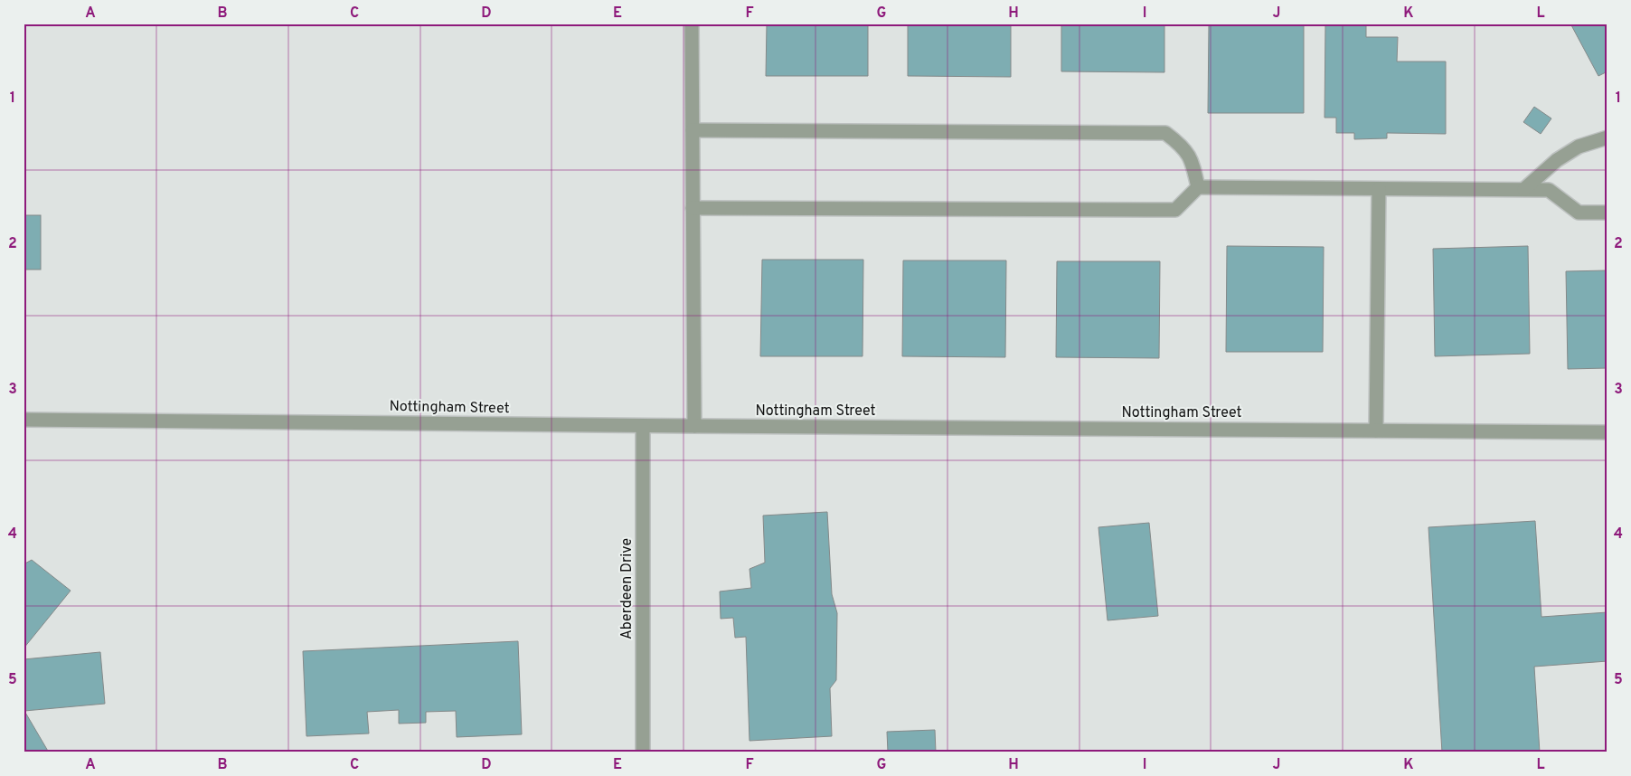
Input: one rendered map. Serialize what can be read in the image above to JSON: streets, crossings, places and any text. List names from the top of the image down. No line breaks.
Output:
{"streets":{"street":["Nottingham Street","Aberdeen Drive"]},"crossings":[["Nottingham Street","Aberdeen Drive"]],"grid":{"columns":["A","B","C","D","E","F","G","H","I","J","K","L"],"rows":["1","2","3","4","5"]}}
